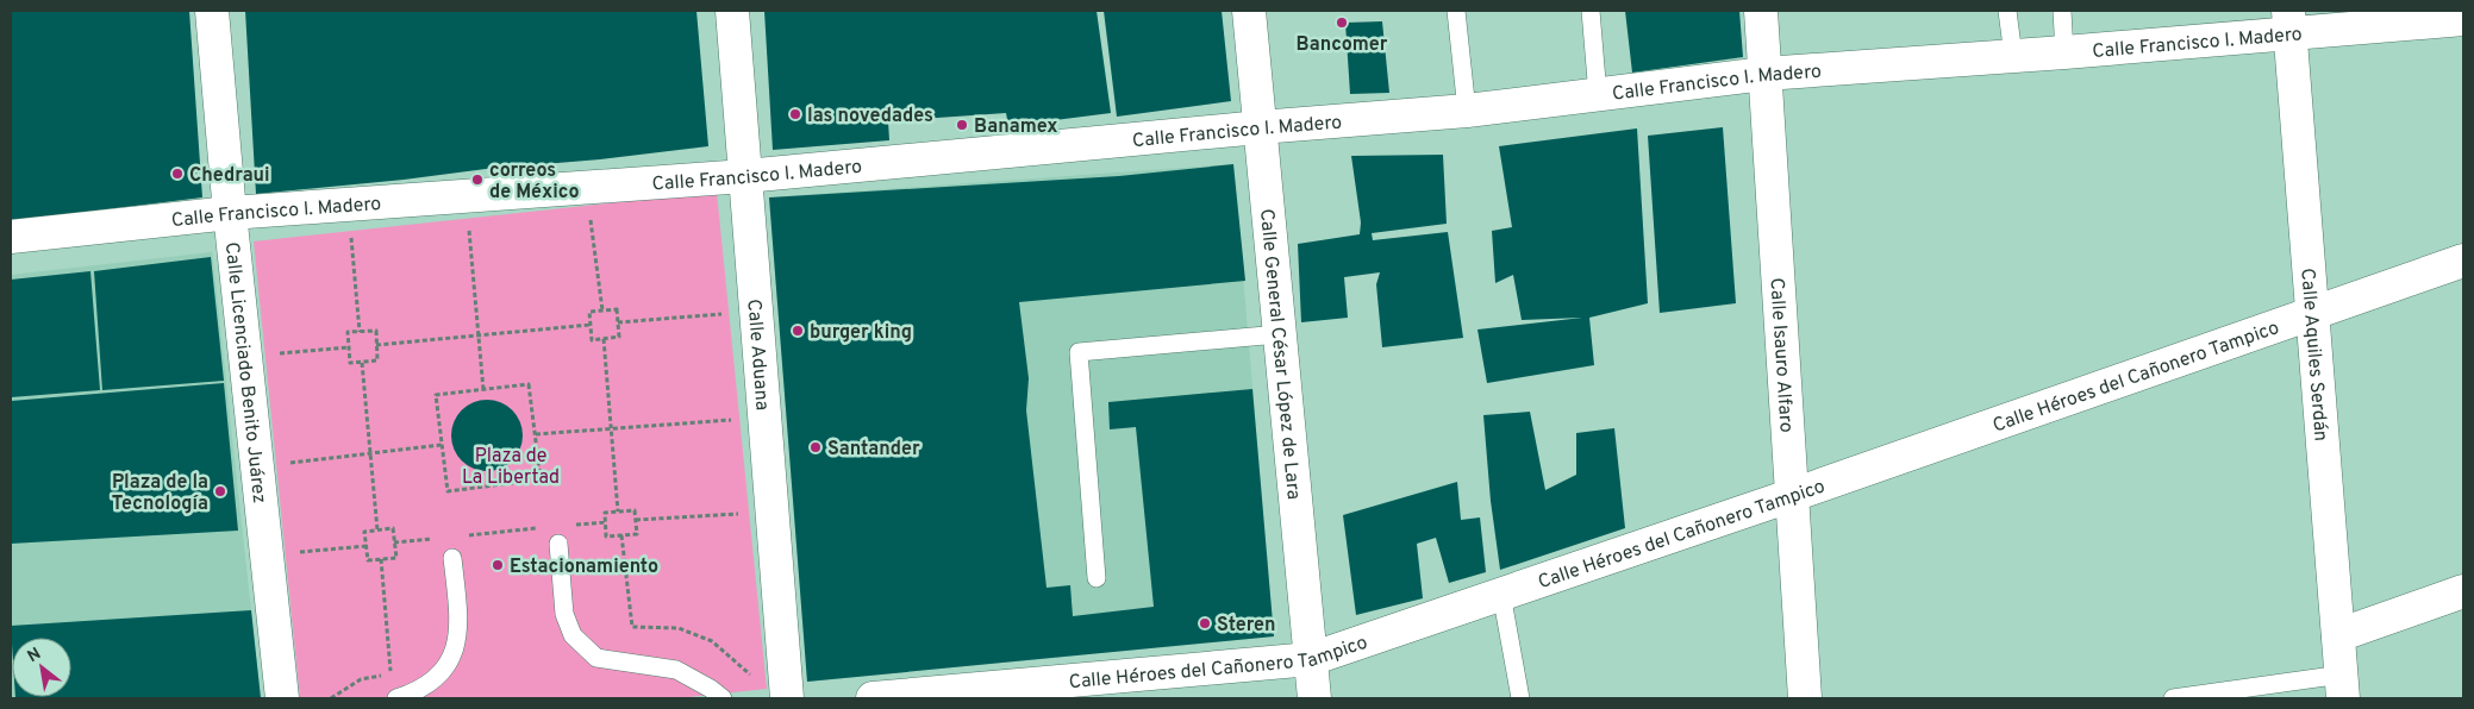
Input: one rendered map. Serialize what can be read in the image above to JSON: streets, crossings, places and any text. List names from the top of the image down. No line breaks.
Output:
{"streets":{"street":["Calle Francisco I. Madero","Calle Aduana","Calle General César López de Lara","Calle Isauro Alfaro","Calle Aquiles Serdán","Calle Licenciado Benito Juárez","Calle Héroes del Cañonero Tampico"]},"crossings":[["Calle Francisco I. Madero","Calle Aduana"],["Calle Francisco I. Madero","Calle General César López de Lara"],["Calle Francisco I. Madero","Calle Isauro Alfaro"],["Calle Francisco I. Madero","Calle Aquiles Serdán"],["Calle Francisco I. Madero","Calle Licenciado Benito Juárez"],["Calle General César López de Lara","Calle Héroes del Cañonero Tampico"],["Calle Isauro Alfaro","Calle Héroes del Cañonero Tampico"],["Calle Aquiles Serdán","Calle Héroes del Cañonero Tampico"]],"parks":["Plaza de La Libertad"],"places":["Bancomer","las novedades","Banamex","Chedraui","correos de México","burger king","Santander","Plaza de la Tecnología","Estacionamiento","Steren"],"north":"top left"}
